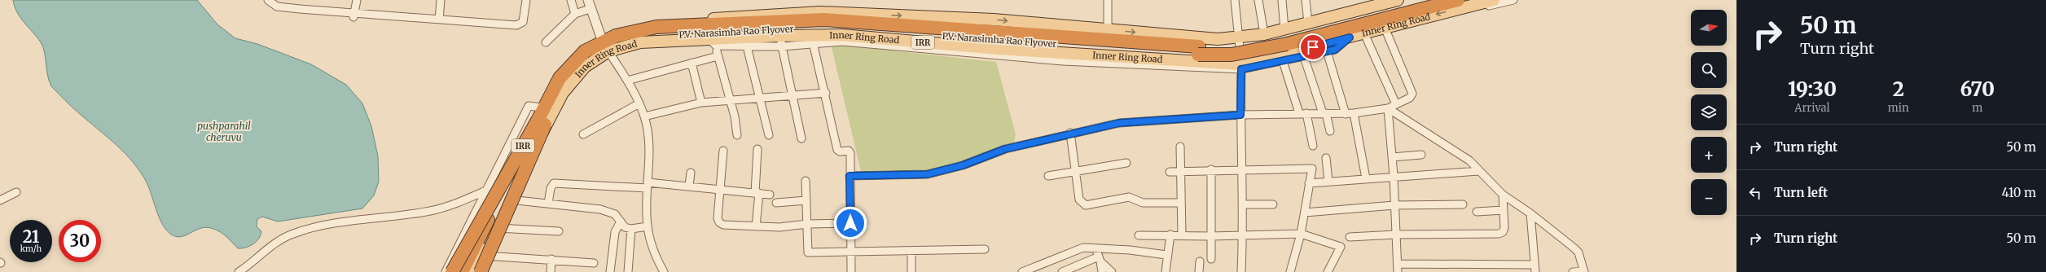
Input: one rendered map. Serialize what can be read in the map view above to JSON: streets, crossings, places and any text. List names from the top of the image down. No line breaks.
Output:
{"streets":{"highway":["P.V. Narasimha Rao Flyover"],"main road":["Inner Ring Road","IRR"]},"crossings":[["Inner Ring Road","P.V. Narasimha Rao Flyover"]],"water":["pushparahil cheruvu"],"north":"right","page":{"turn":["50 m","Turn right"],"map_buttons":["+","−"],"eta":["19:30","Arrival","2","min","670","m"],"list":[{"name":"Turn right","value":"50 m"},{"name":"Turn left","value":"410 m"},{"name":"Turn right","value":"50 m"}],"speed":"21 km/h","limit":"30"}}
